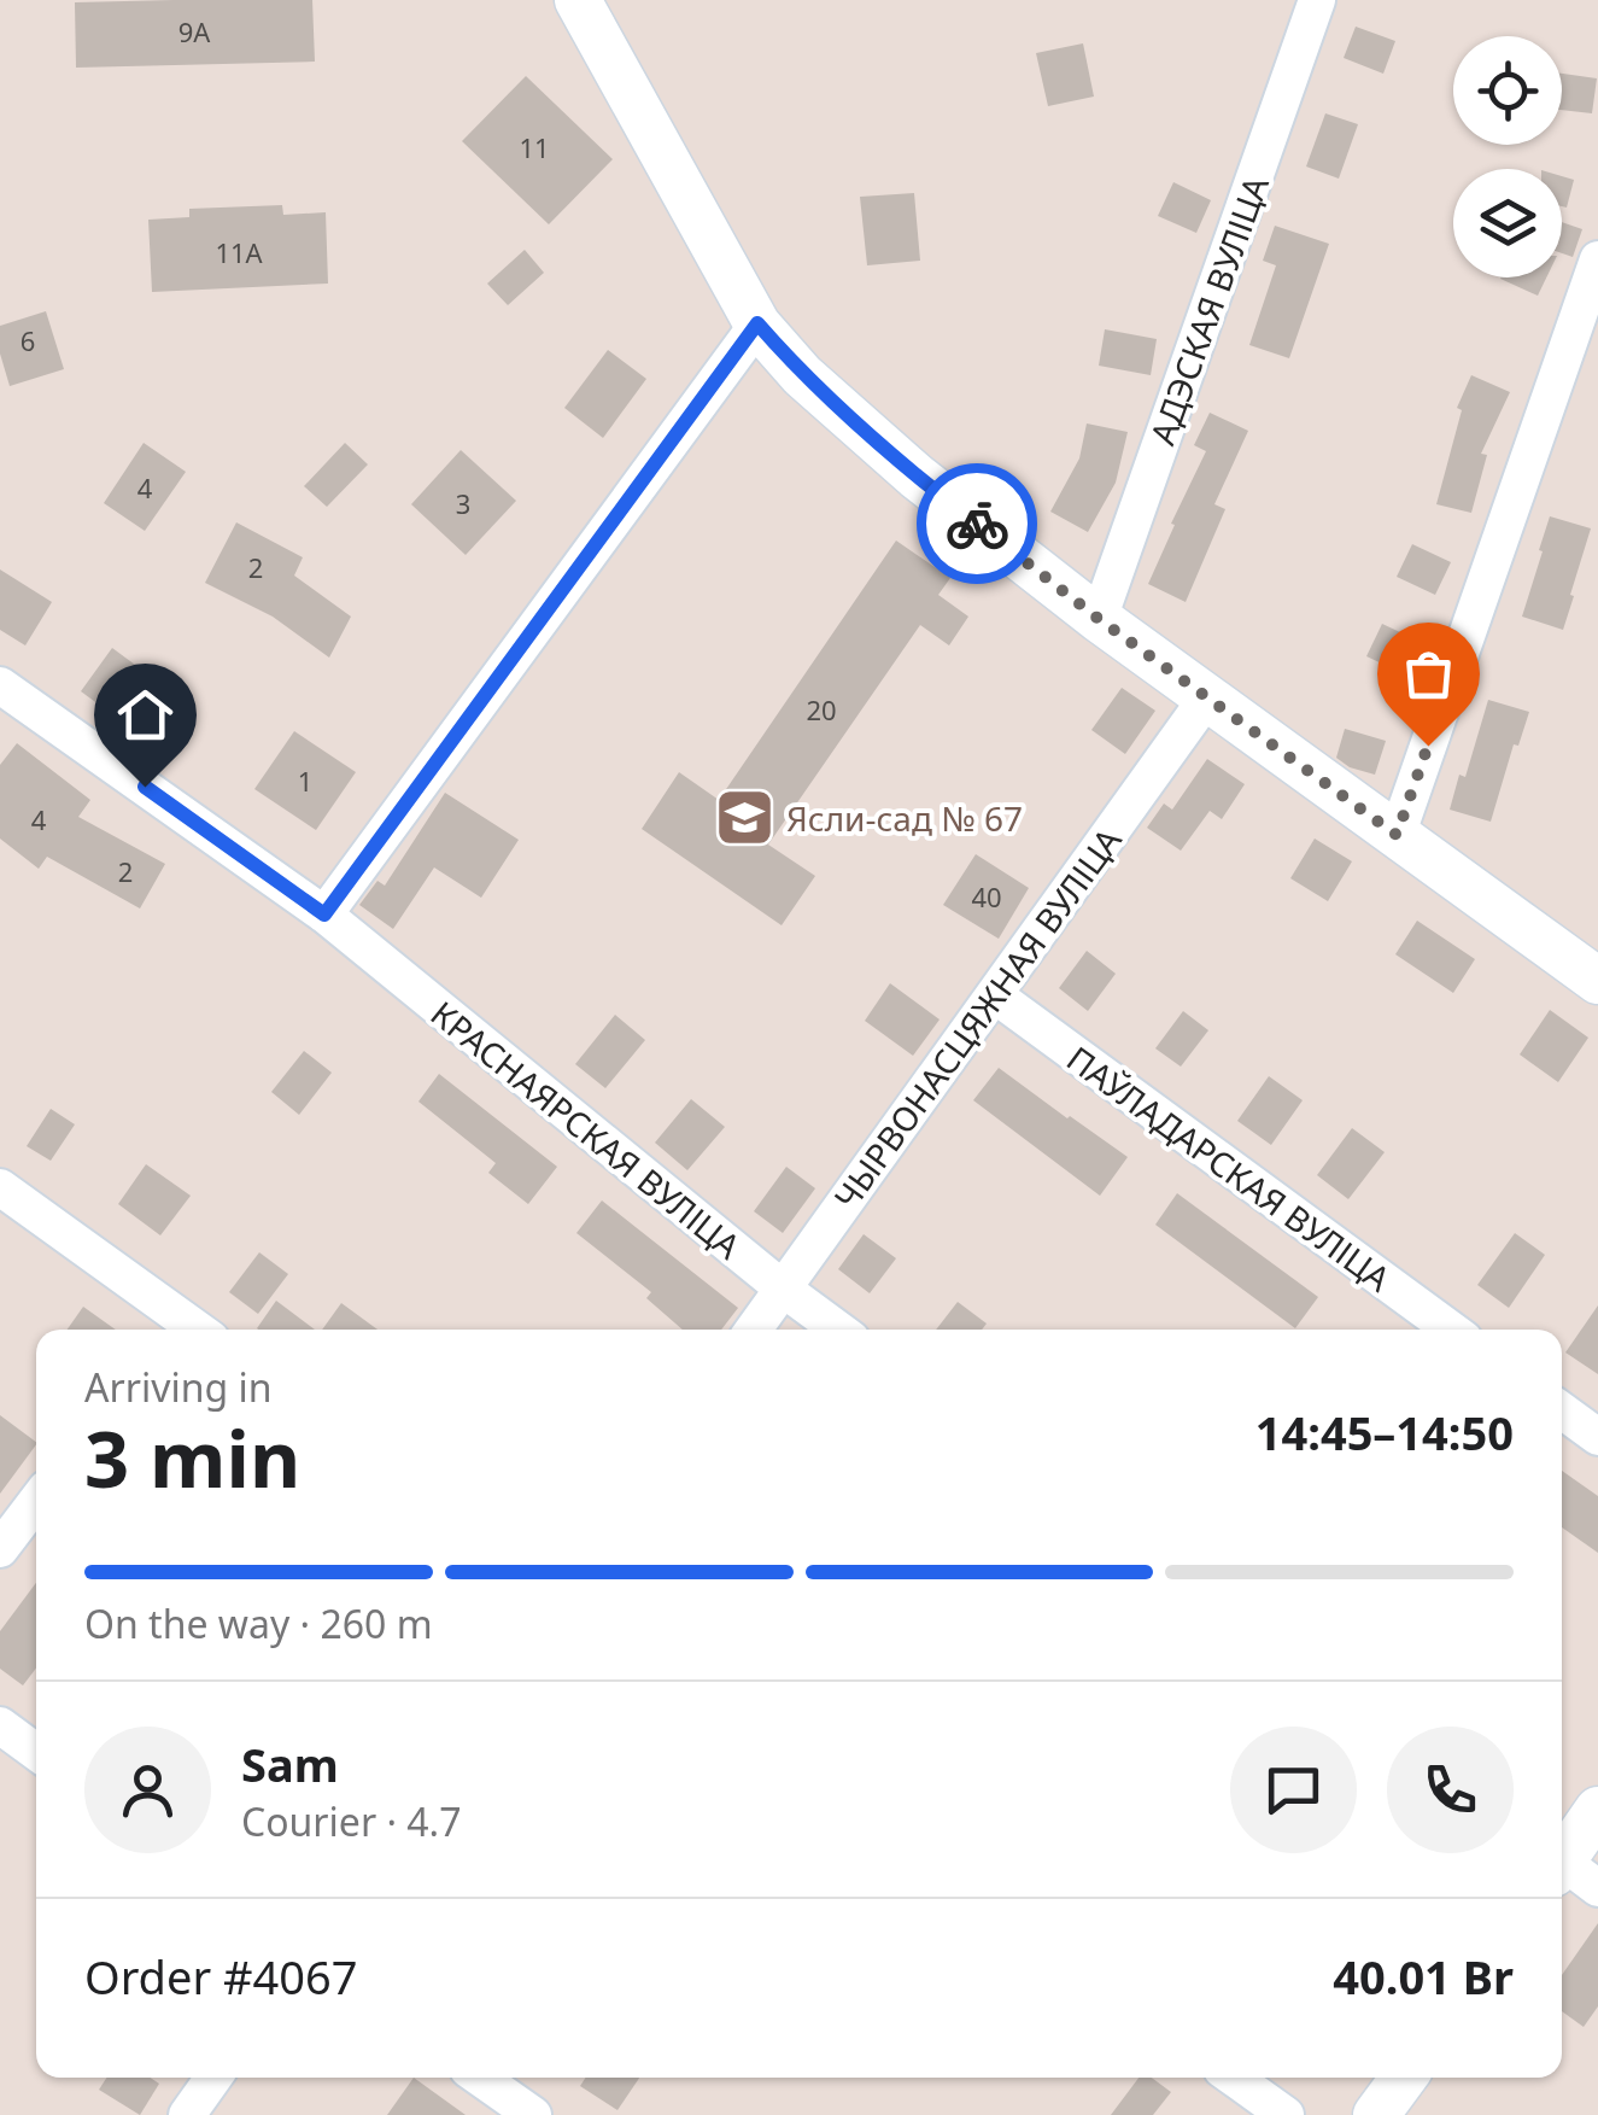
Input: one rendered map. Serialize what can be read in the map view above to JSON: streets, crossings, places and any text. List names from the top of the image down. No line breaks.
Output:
{"streets":{"street":["АДЭСКАЯ ВУЛІЦА","ЧЫРВОНАСЦЯЖНАЯ ВУЛІЦА","КРАСНАЯРСКАЯ ВУЛІЦА","ПАЎЛАДАРСКАЯ ВУЛІЦА"]},"crossings":[["ЧЫРВОНАСЦЯЖНАЯ ВУЛІЦА","КРАСНАЯРСКАЯ ВУЛІЦА"],["ЧЫРВОНАСЦЯЖНАЯ ВУЛІЦА","ПАЎЛАДАРСКАЯ ВУЛІЦА"]],"places":{"school or university":["Ясли-сад № 67"]},"house_numbers":["9А","11","11А","6","4","3","2","20","1","4","2","40"],"page":{"heading":["3 min","Arriving in","14:45–14:50"],"panel":["Sam","Courier · 4.7","Order #4067","40.01 Br"],"bar":"On the way · 260 m"}}
